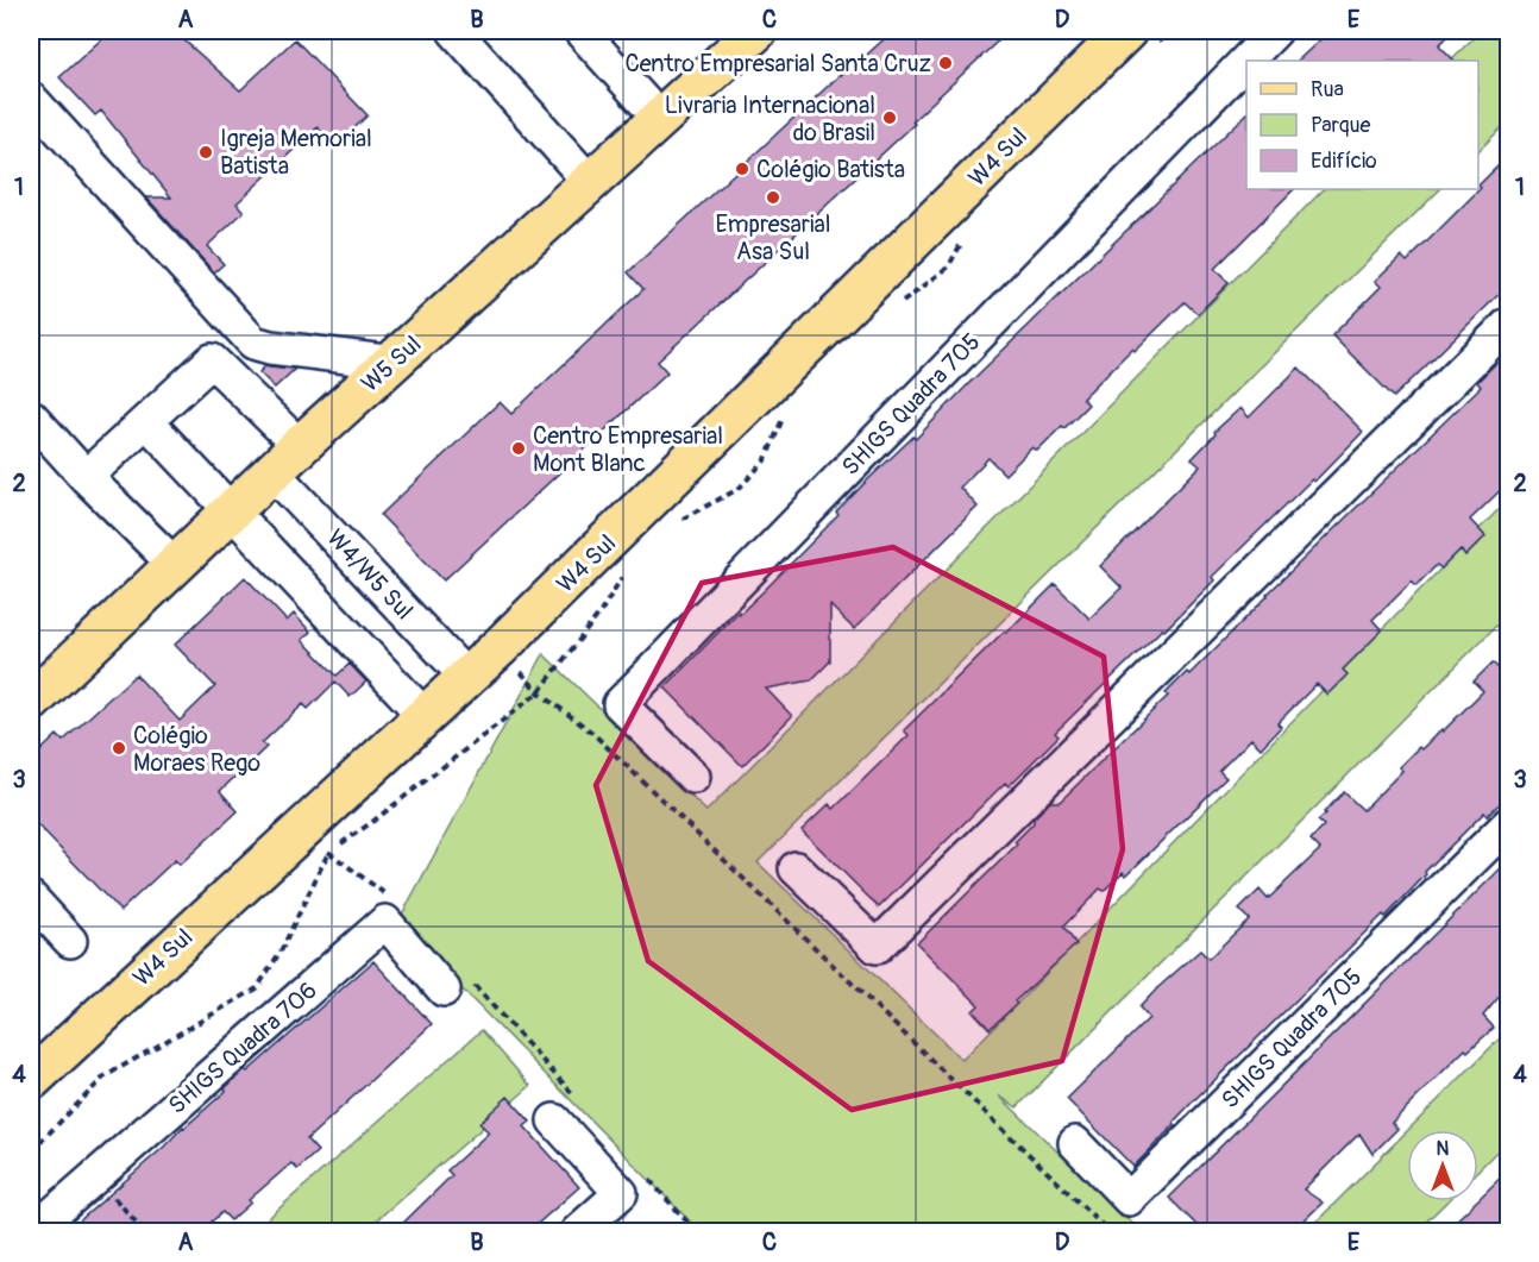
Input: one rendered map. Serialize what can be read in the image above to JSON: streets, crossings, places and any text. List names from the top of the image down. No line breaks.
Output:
{"streets":{"main road":["W4 Sul","W5 Sul"],"street":["SHIGS Quadra 705","W4/W5 Sul","SHIGS Quadra 706"]},"crossings":[["W4 Sul","W4/W5 Sul"],["W5 Sul","W4/W5 Sul"]],"places":["Centro Empresarial Santa Cruz","Livraria Internacional do Brasil","Igreja Memorial Batista","Colégio Batista","Empresarial Asa Sul","Centro Empresarial Mont Blanc","Colégio Moraes Rego"],"legend":["Rua","Parque","Edifício"],"north":"top","grid":{"columns":["A","B","C","D","E"],"rows":["1","2","3","4"]}}
